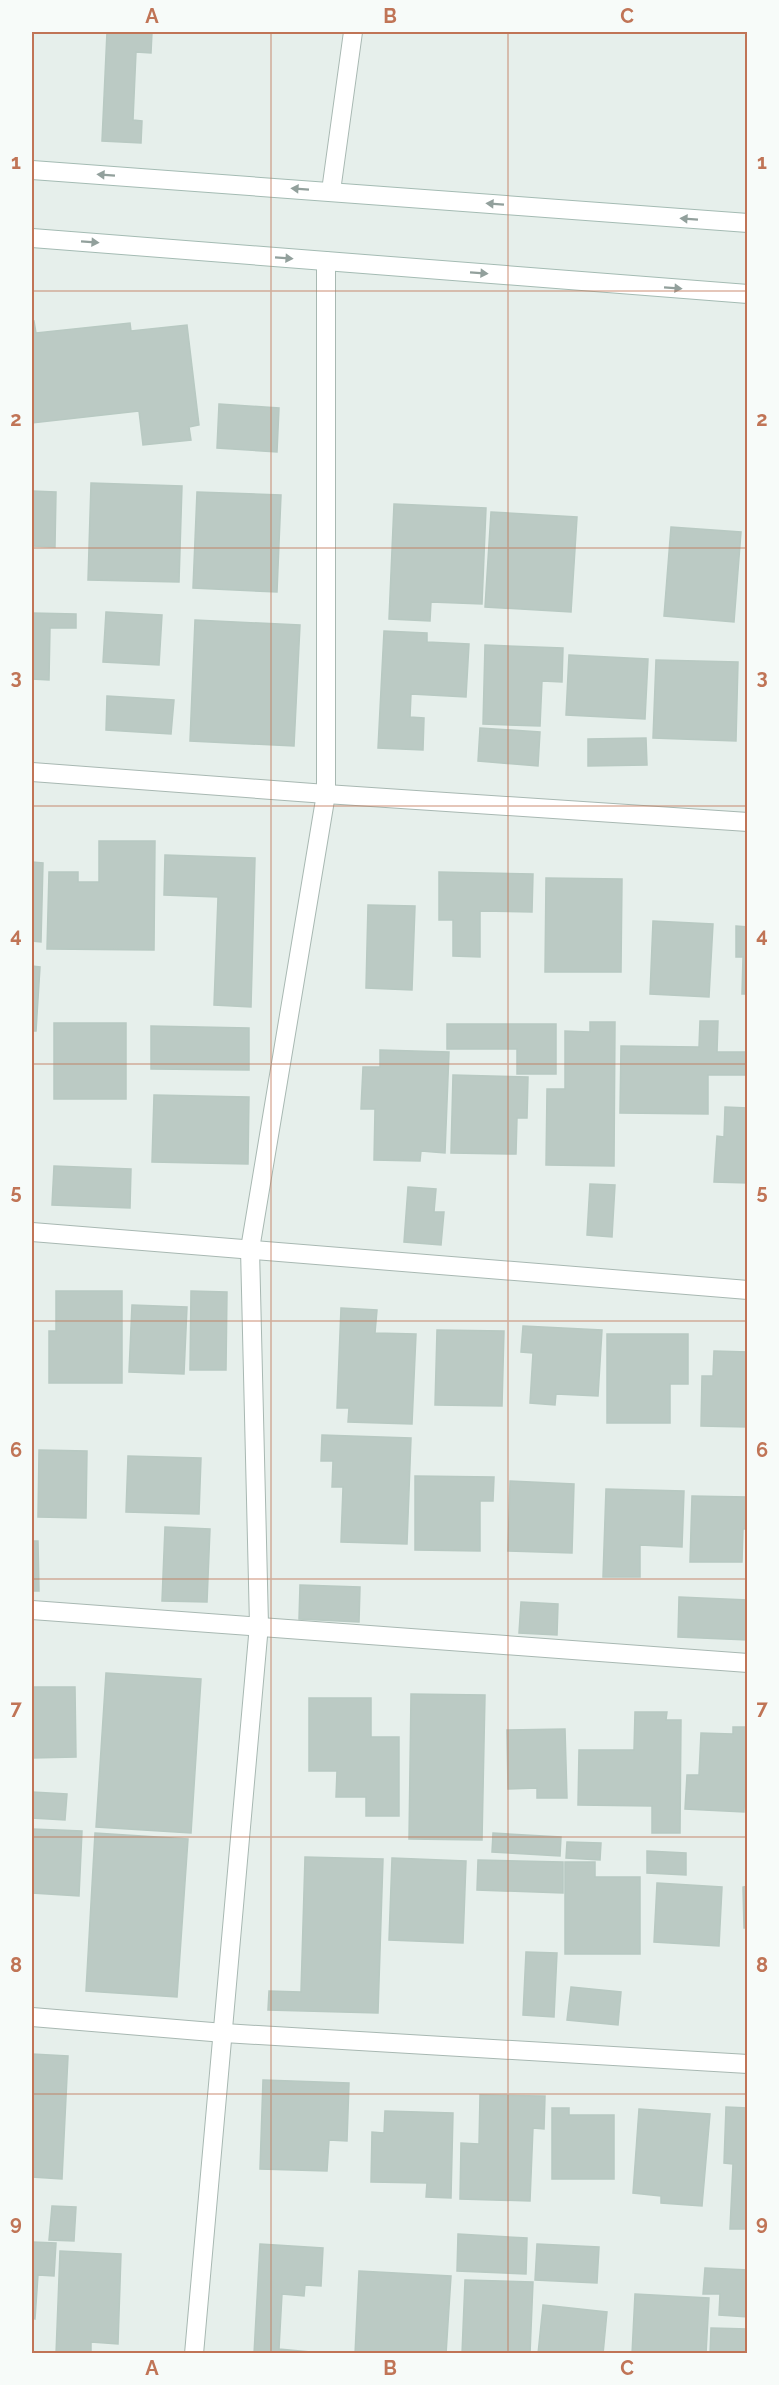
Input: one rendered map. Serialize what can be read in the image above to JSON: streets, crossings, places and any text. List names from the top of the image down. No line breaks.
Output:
{"grid":{"columns":["A","B","C"],"rows":["1","2","3","4","5","6","7","8","9"]}}
